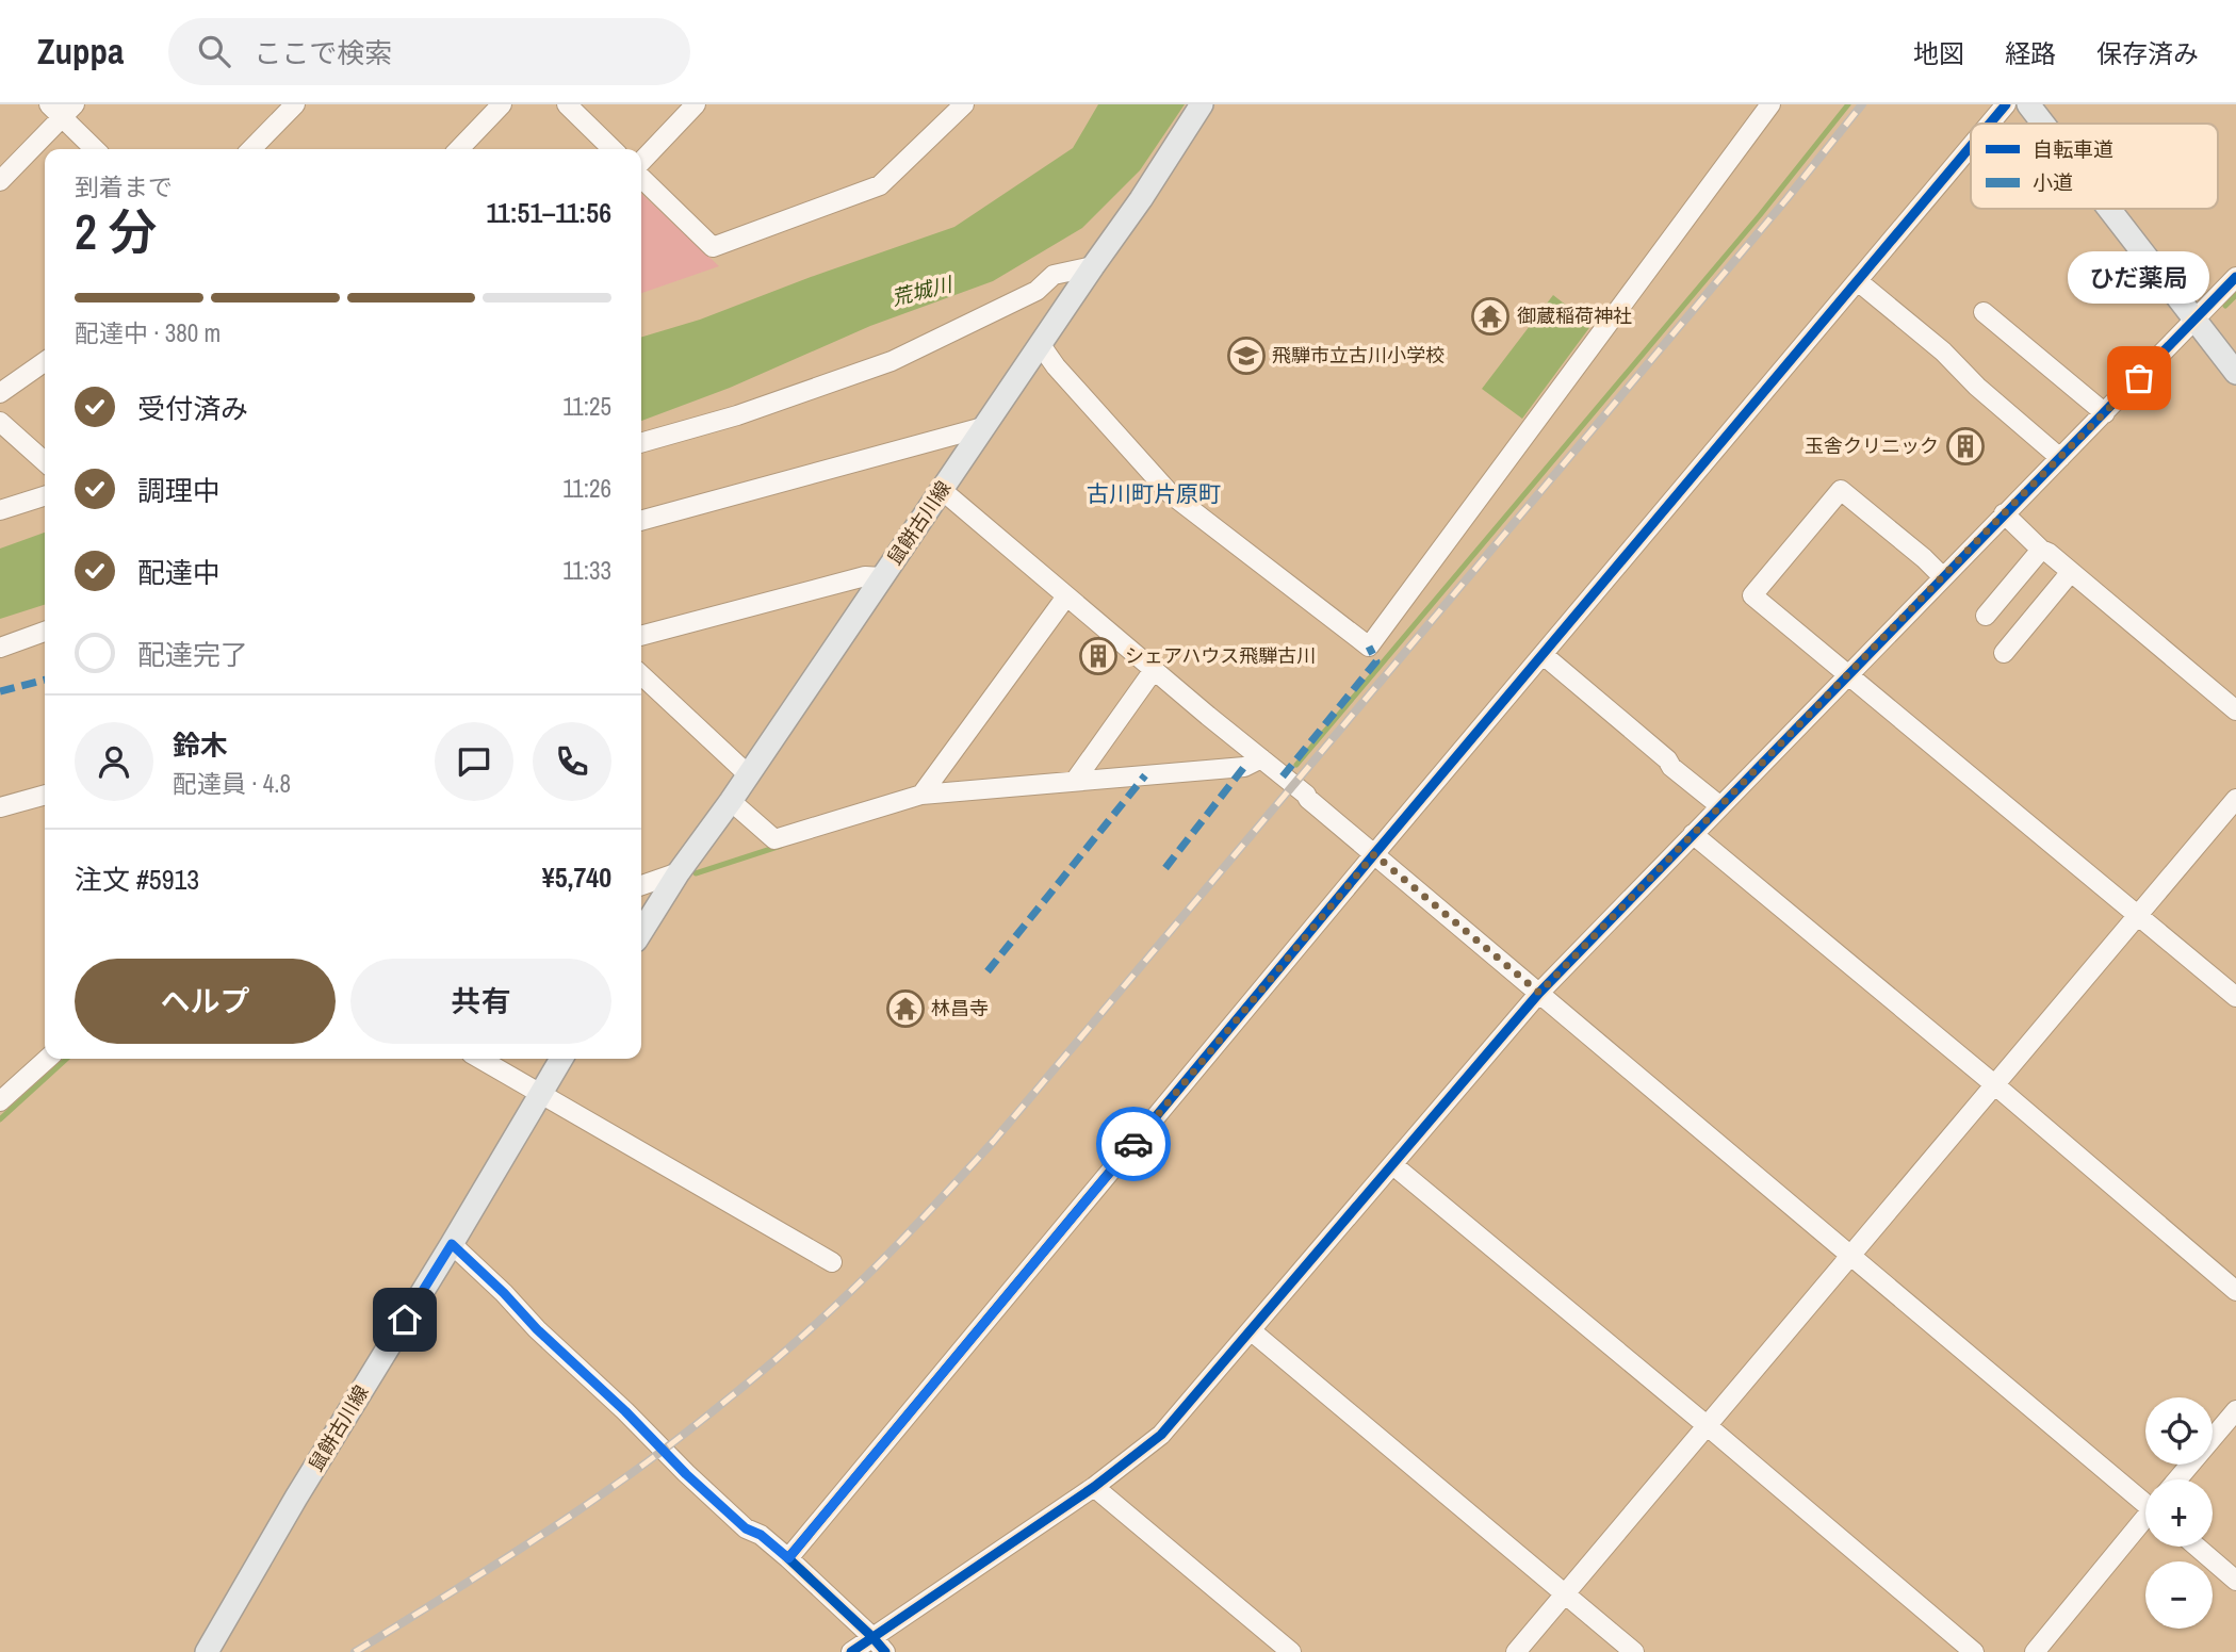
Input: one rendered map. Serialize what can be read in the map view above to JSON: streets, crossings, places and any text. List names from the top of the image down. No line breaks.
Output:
{"streets":{"main road":["鼠餅古川線"]},"districts":["古川町片原町"],"water":["荒城川"],"places":{"temple":["御蔵稲荷神社","林昌寺"],"school or university":["飛騨市立古川小学校"],"other":["ひだ薬局"],"building":["玉舎クリニック","シェアハウス飛騨古川"]},"legend":["自転車道","小道"],"page":{"header":"Zuppa","search":"ここで検索","nav":["地図","経路","保存済み"],"heading":["2 分","到着まで","11:51–11:56"],"panel":["鈴木","配達員 · 4.8","注文 #5913","¥5,740"],"bubble":"ひだ薬局","bar":"配達中 · 380 m","list":[["受付済み","11:25"],["調理中","11:26"],["配達中","11:33"],"配達完了"],"buttons":["ヘルプ","共有"],"map_buttons":["+","−"]}}
